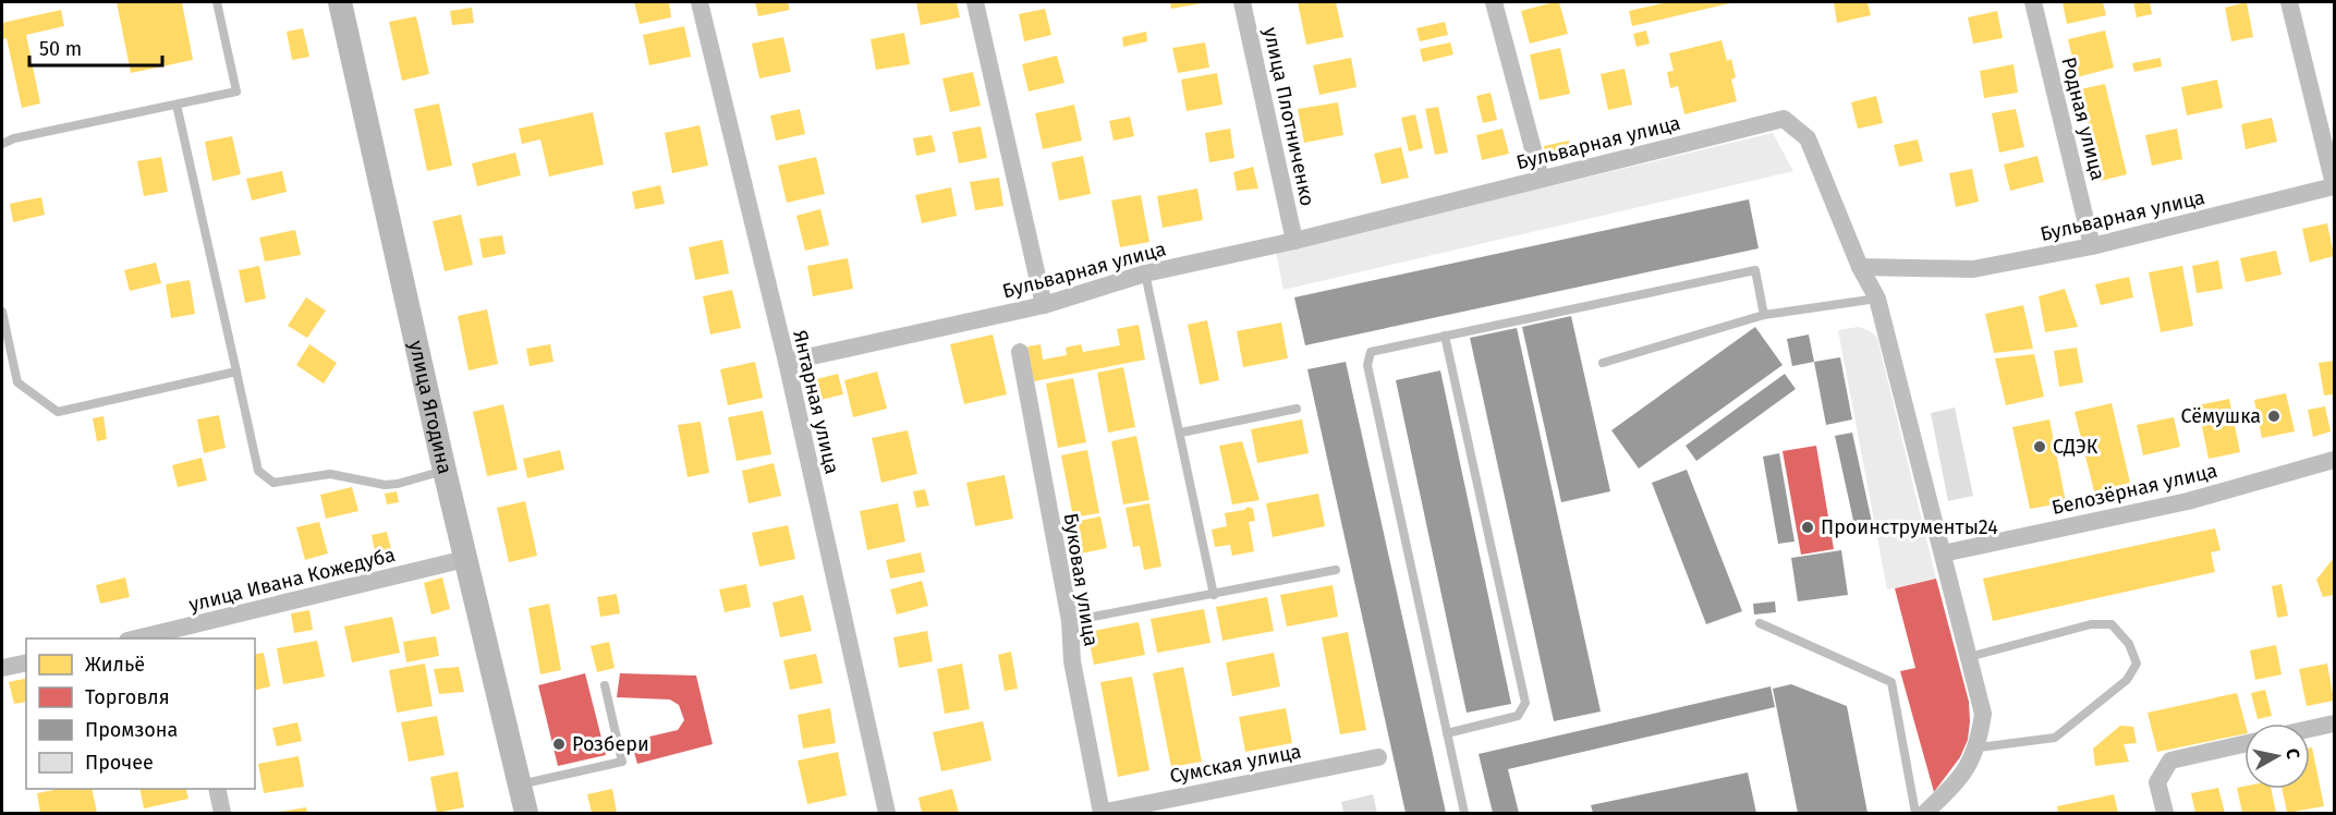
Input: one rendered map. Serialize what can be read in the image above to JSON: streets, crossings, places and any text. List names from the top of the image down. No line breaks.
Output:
{"streets":{"street":["улица Плотниченко","Родная улица","Бульварная улица","Янтарная улица","улица Ягодина","Белозёрная улица","улица Ивана Кожедуба","Буковая улица","Сумская улица"]},"crossings":[["улица Плотниченко","Бульварная улица"],["Родная улица","Бульварная улица"],["Бульварная улица","Янтарная улица"],["улица Ягодина","улица Ивана Кожедуба"],["Буковая улица","Сумская улица"]],"places":["Сёмушка","СДЭК","Проинструменты24","Розбери"],"legend":["Жильё","Торговля","Промзона","Прочее"],"scale_bar":"50 m","north":"right"}
